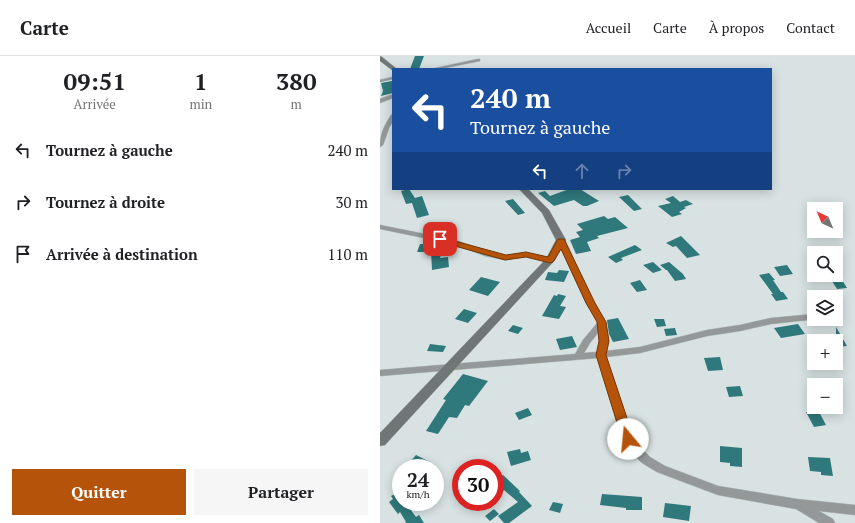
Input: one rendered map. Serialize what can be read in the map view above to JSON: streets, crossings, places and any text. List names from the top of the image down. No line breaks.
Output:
{"north":"top left","page":{"header":"Carte","nav":["Accueil","Carte","À propos","Contact"],"eta":["09:51","Arrivée","1","min","380","m"],"turn":["240 m","Tournez à gauche"],"list":[{"name":"Tournez à gauche","value":"240 m"},{"name":"Tournez à droite","value":"30 m"},{"name":"Arrivée à destination","value":"110 m"}],"map_buttons":["+","−"],"speed":"24 km/h","limit":"30","buttons":["Quitter","Partager"]}}
